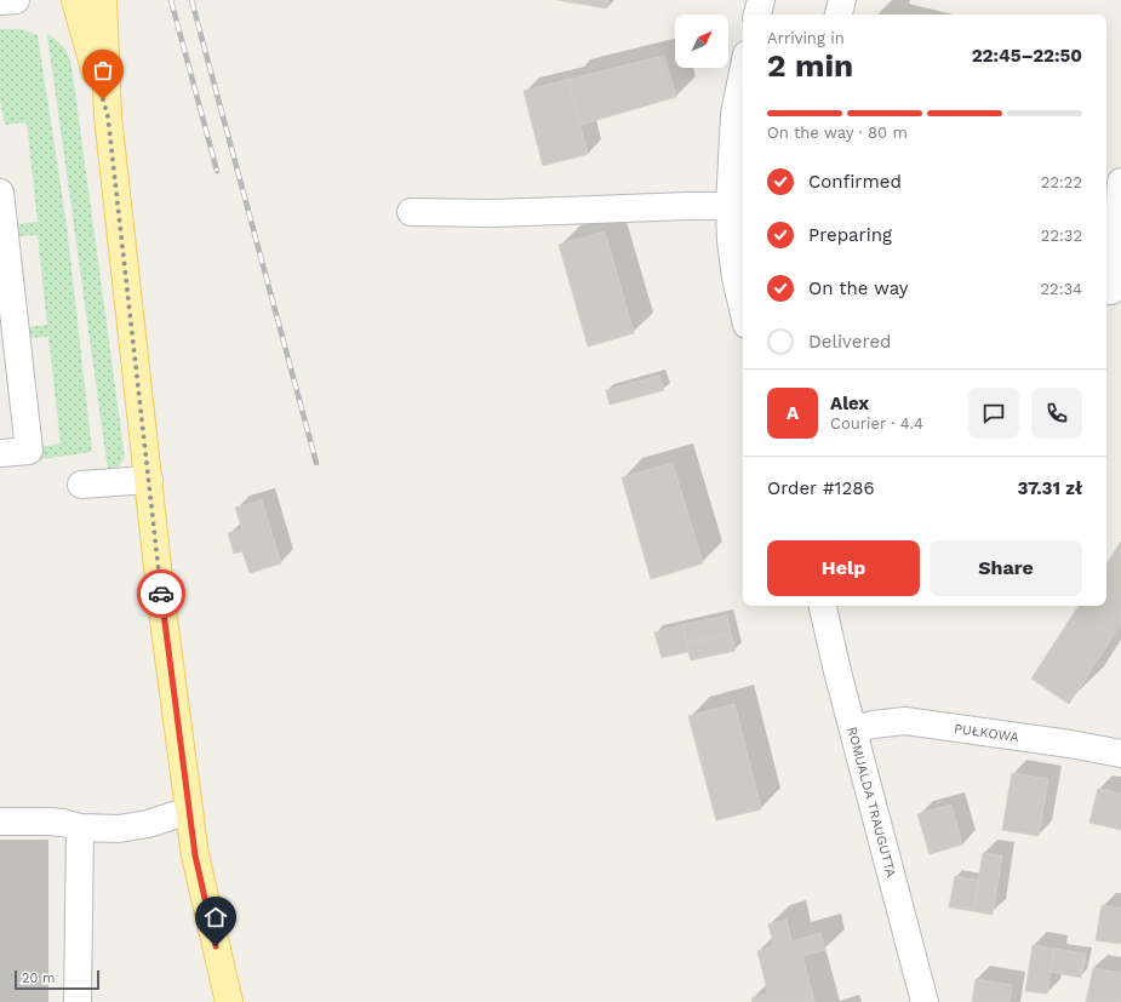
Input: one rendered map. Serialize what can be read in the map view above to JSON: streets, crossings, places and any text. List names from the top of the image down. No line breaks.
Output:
{"streets":{"street":["PUŁKOWA","ROMUALDA TRAUGUTTA"]},"crossings":[["PUŁKOWA","ROMUALDA TRAUGUTTA"]],"scale_bar":"20 m","north":"top right","page":{"heading":["2 min","Arriving in","22:45–22:50"],"panel":["Alex","Courier · 4.4","Order #1286","37.31 zł"],"bar":"On the way · 80 m","list":[["Confirmed","22:22"],["Preparing","22:32"],["On the way","22:34"],"Delivered"],"round":"A","buttons":["Help","Share"],"scale":"20 m"}}
